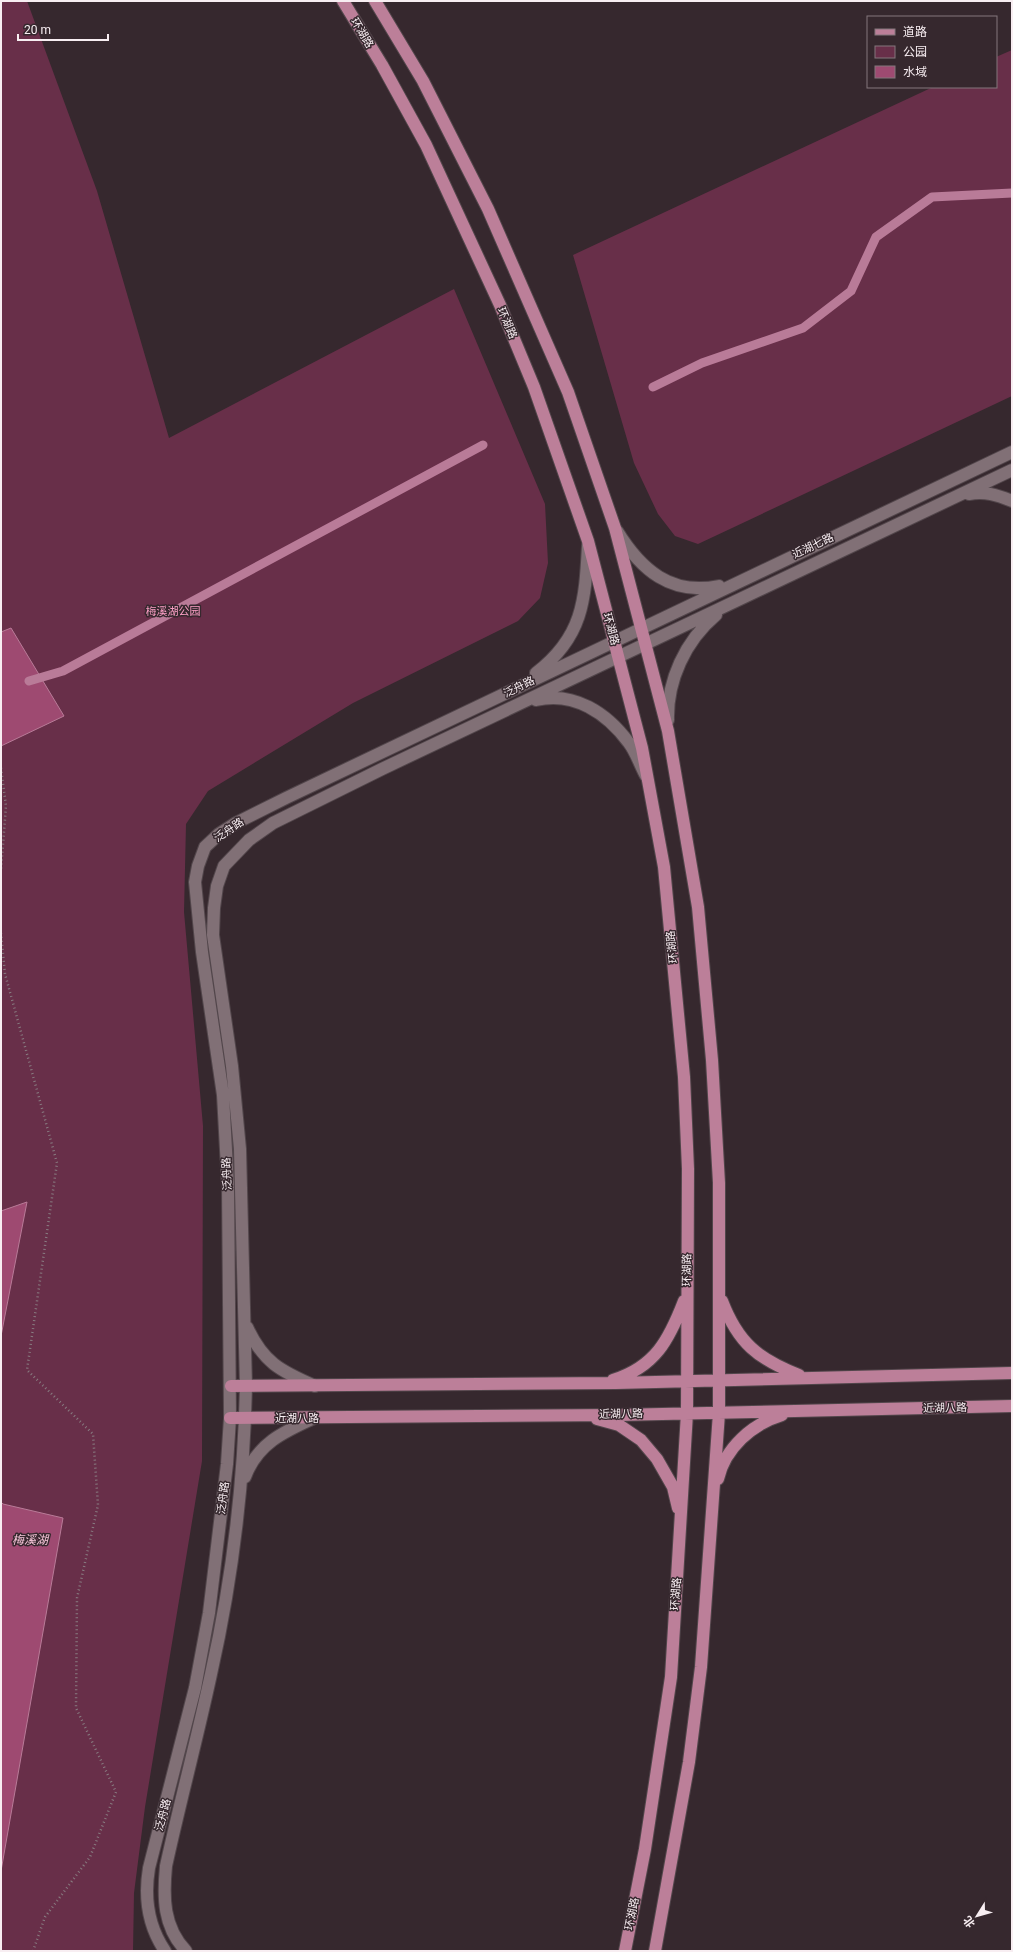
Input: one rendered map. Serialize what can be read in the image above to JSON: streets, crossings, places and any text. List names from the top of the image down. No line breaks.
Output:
{"streets":{"main road":["环湖路","近湖八路"],"street":["近湖七路","泛舟路"]},"crossings":[["环湖路","近湖七路"],["环湖路","泛舟路"],["环湖路","近湖八路"],["近湖七路","泛舟路"],["泛舟路","近湖八路"]],"water":["梅溪湖"],"parks":["梅溪湖公园"],"legend":["道路","公园","水域"],"scale_bar":"20 m","north":"bottom left"}
